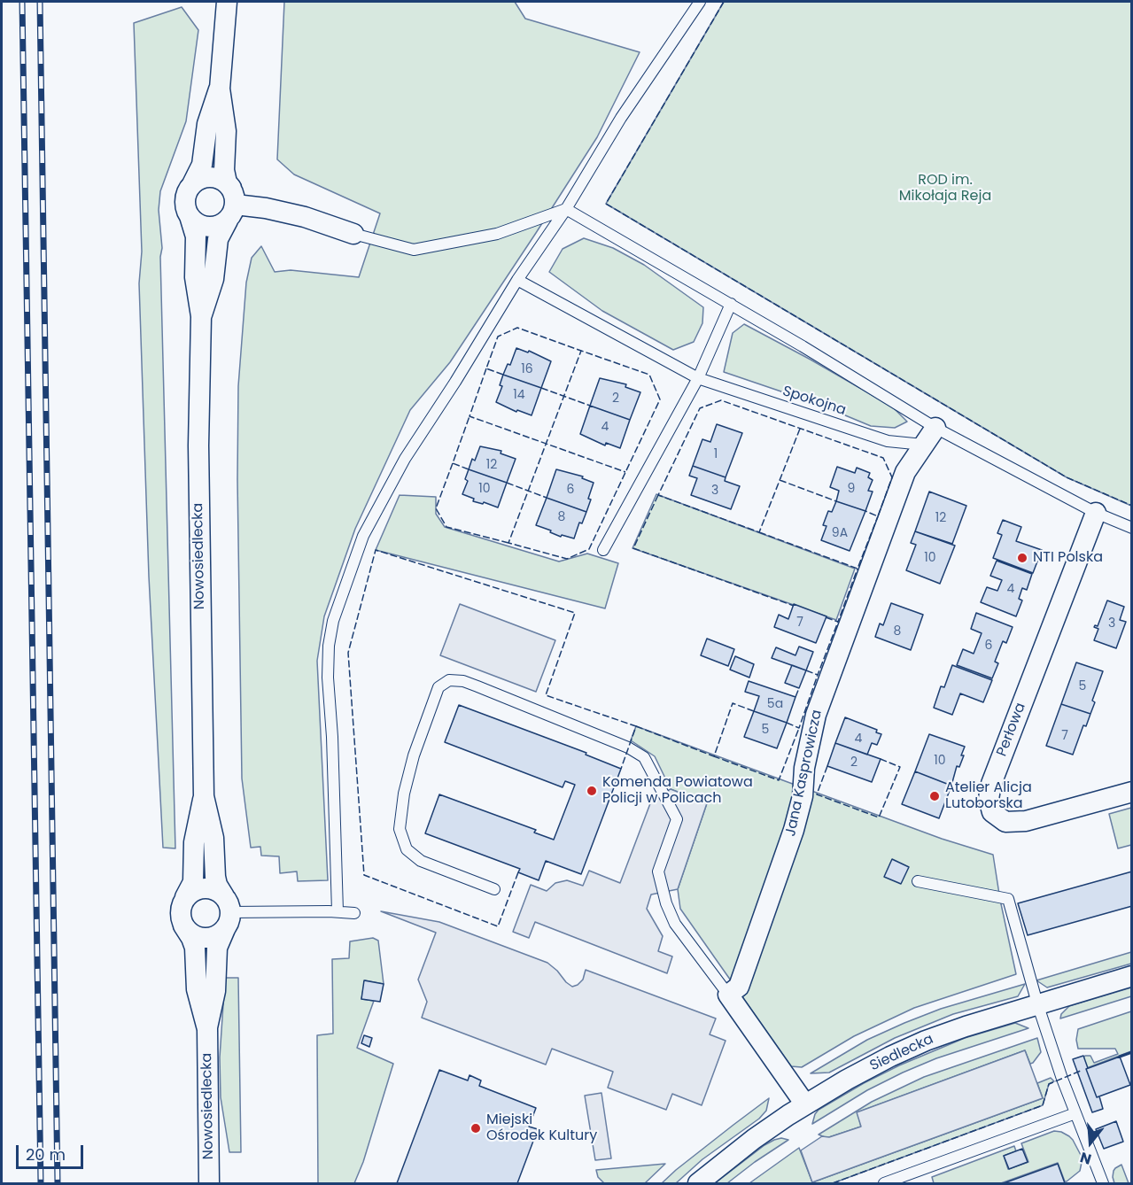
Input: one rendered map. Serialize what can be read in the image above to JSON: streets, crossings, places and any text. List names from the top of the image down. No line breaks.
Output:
{"streets":{"street":["Nowosiedlecka","Perłowa","Jana Kasprowicza","Siedlecka"],"lane":["Spokojna"]},"crossings":[["Spokojna","Jana Kasprowicza"]],"parks":["ROD im. Mikołaja Reja"],"places":["NTI Polska","Komenda Powiatowa Policji w Policach","Atelier Alicja Lutoborska","Miejski Ośrodek Kultury"],"house_numbers":["16","14","2","4","1","12","10","9","6","3","8","12","9A","10","4","7","3","8","6","5","5a","5","7","4","10","2"],"scale_bar":"20 m","north":"bottom"}
